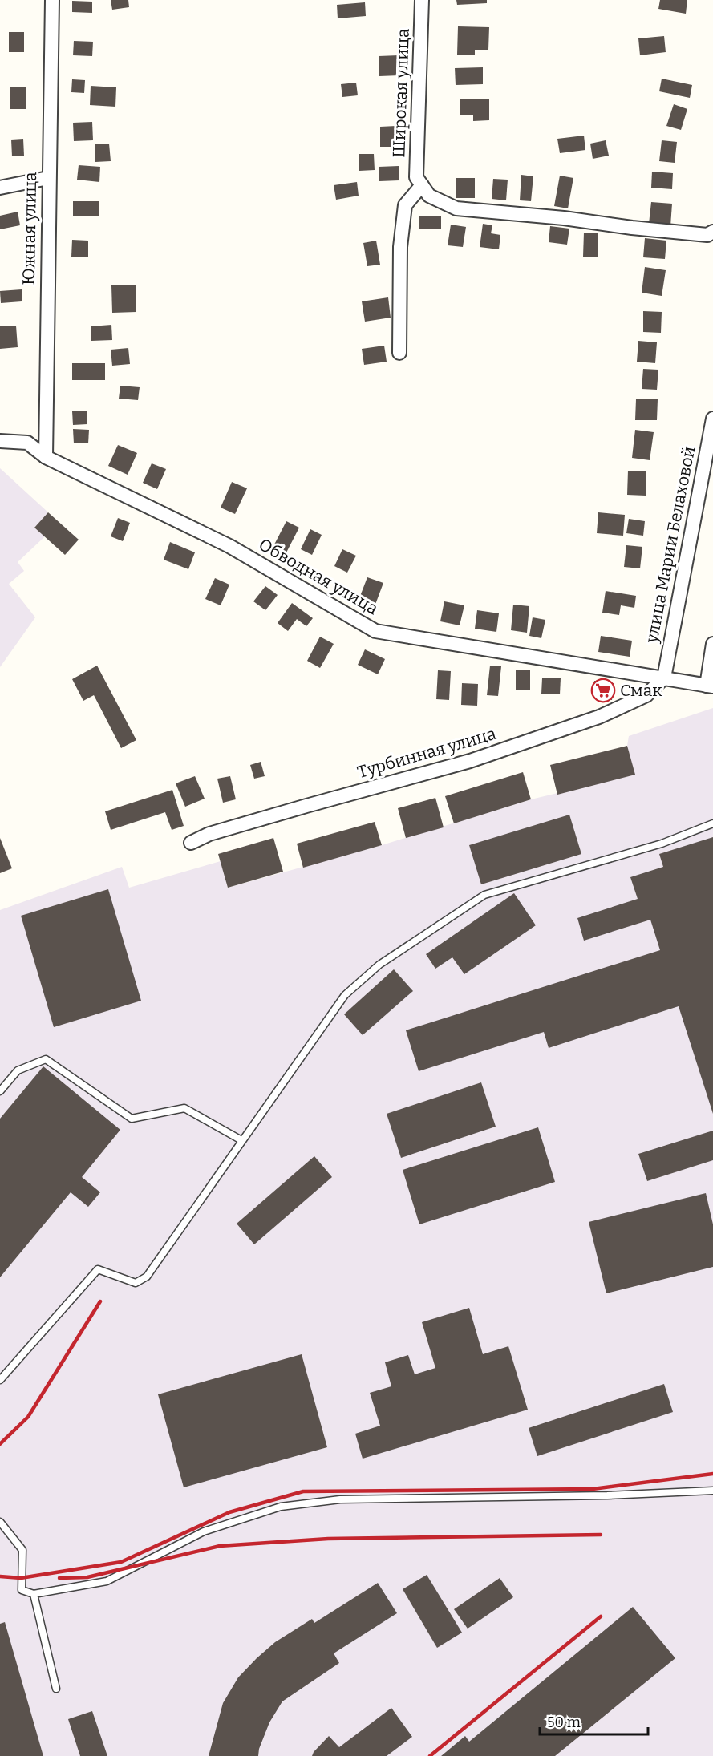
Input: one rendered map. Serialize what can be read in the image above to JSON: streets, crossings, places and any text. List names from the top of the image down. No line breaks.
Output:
{"streets":{"street":["Широкая улица","Южная улица","улица Марии Белаховой","Обводная улица","Турбинная улица"]},"crossings":[["Южная улица","Обводная улица"],["улица Марии Белаховой","Обводная улица"],["улица Марии Белаховой","Турбинная улица"],["Обводная улица","Турбинная улица"]],"places":{"supermarket":["Смак"]},"scale_bar":"50 m"}
